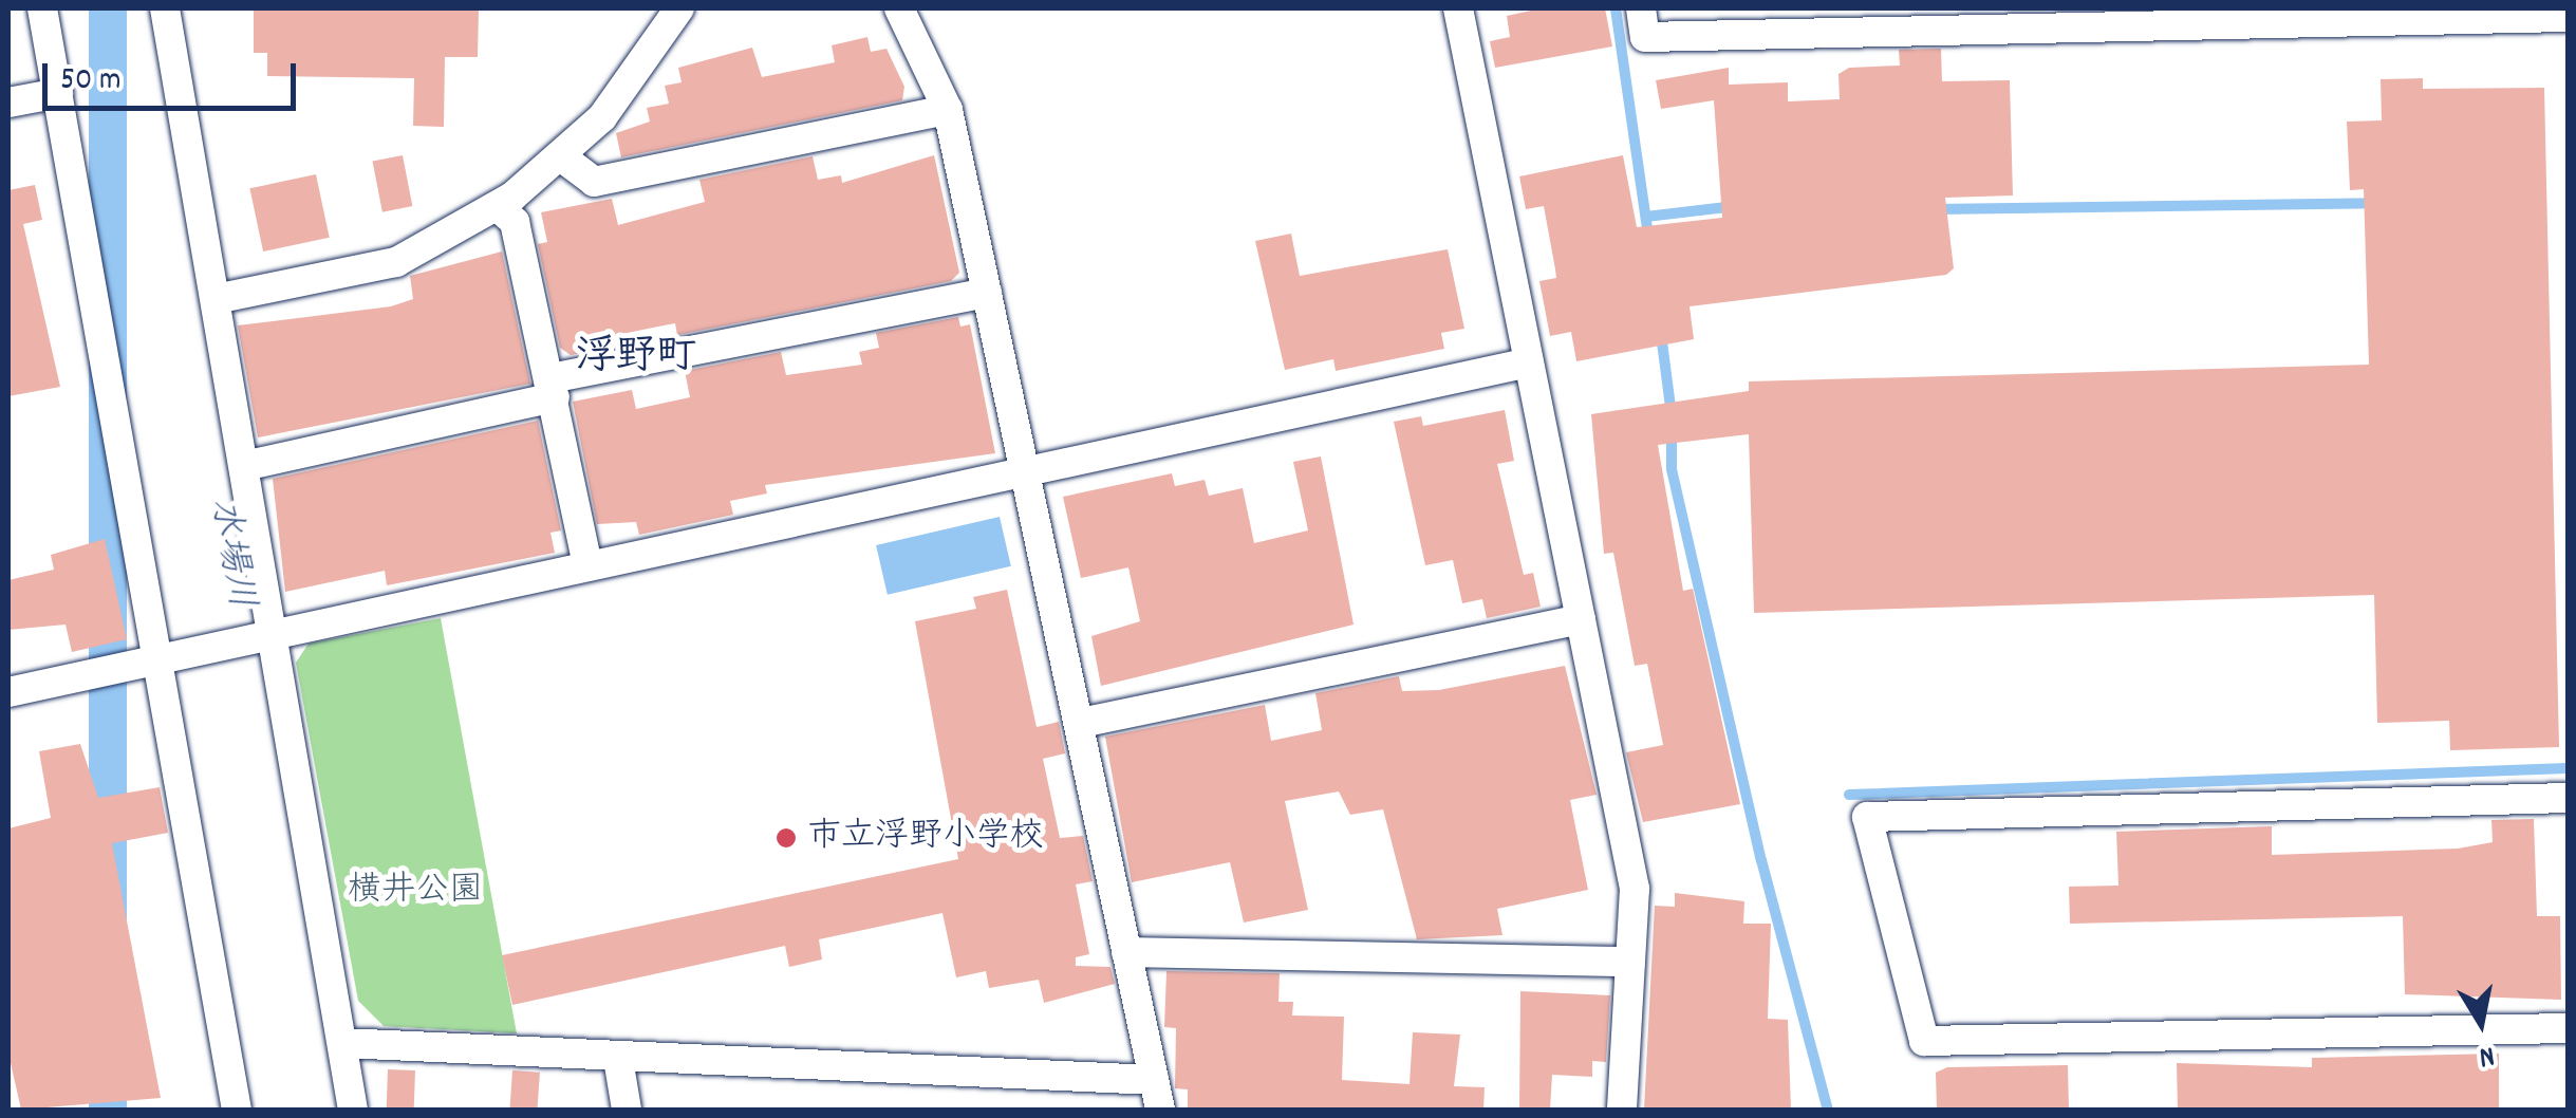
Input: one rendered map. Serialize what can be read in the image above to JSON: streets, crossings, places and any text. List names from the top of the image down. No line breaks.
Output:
{"districts":["浮野町"],"water":["水場川"],"parks":["横井公園"],"places":["市立浮野小学校"],"scale_bar":"50 m","north":"bottom"}
